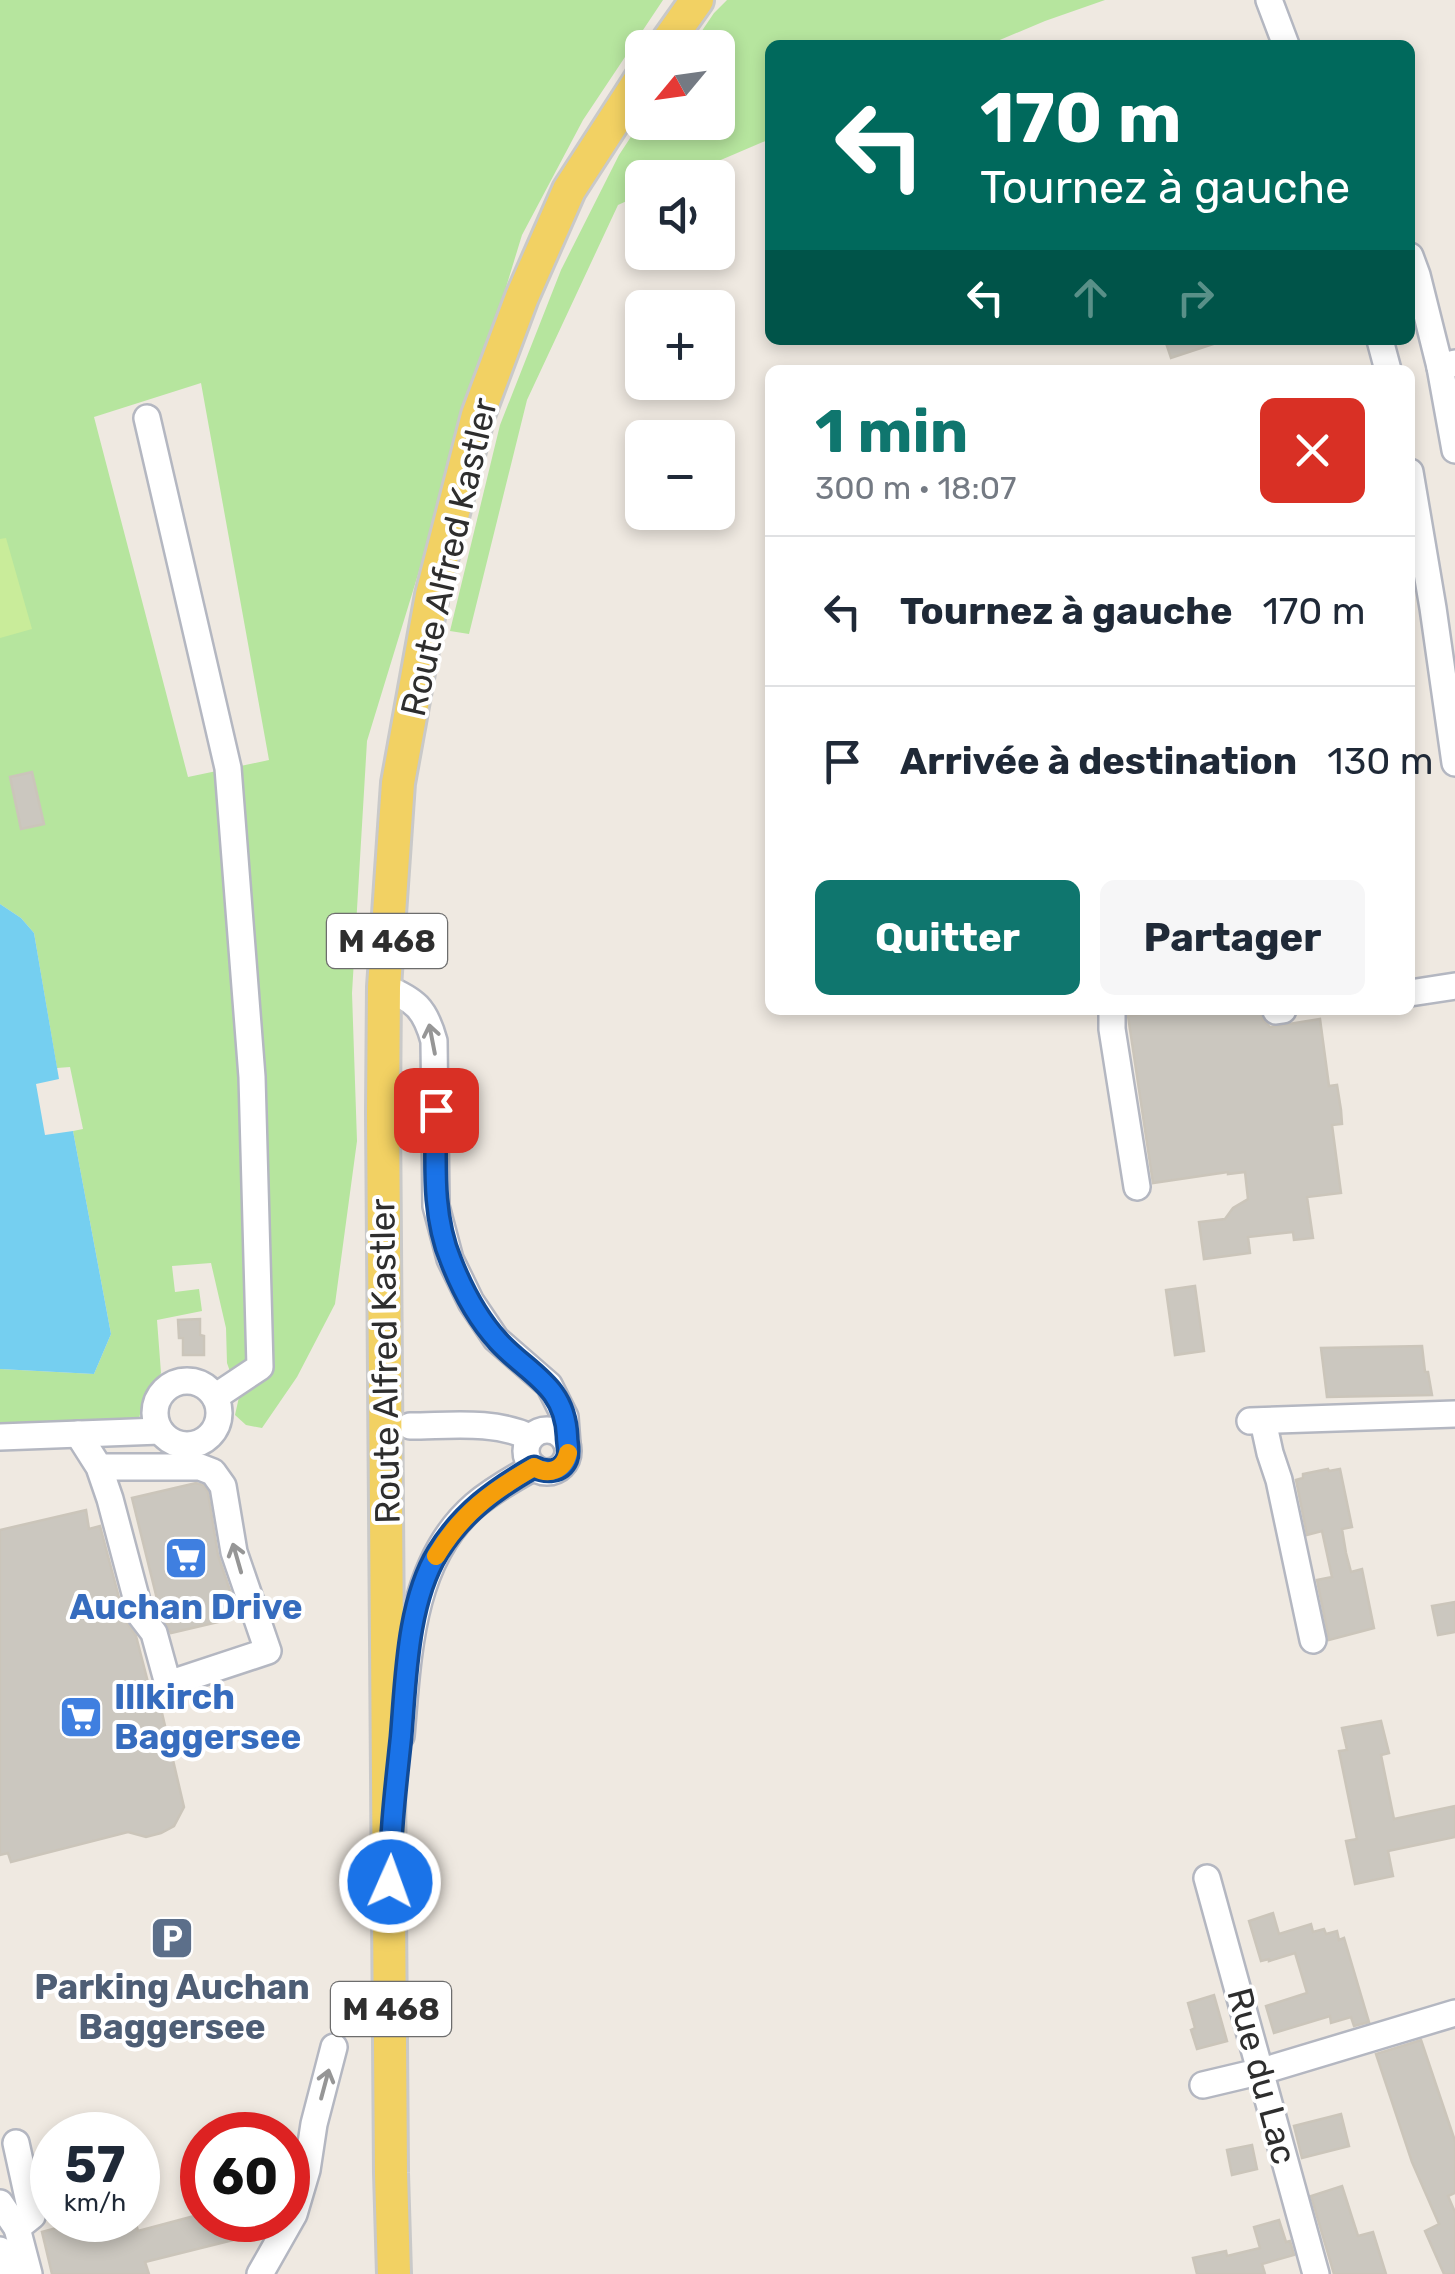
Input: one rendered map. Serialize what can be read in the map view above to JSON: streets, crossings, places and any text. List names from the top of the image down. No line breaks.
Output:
{"streets":{"main road":["Route Alfred Kastler","M 468"],"street":["Rue du Lac"]},"places":{"supermarket":["Auchan Drive","Illkirch Baggersee"],"parking":["Parking Auchan Baggersee"]},"north":"bottom left","page":{"map_buttons":["+","−"],"turn":["170 m","Tournez à gauche"],"heading":["1 min","300 m · 18:07"],"list":[{"name":"Tournez à gauche","value":"170 m"},{"name":"Arrivée à destination","value":"130 m"}],"buttons":["Quitter","Partager"],"speed":"57 km/h","limit":"60"}}
